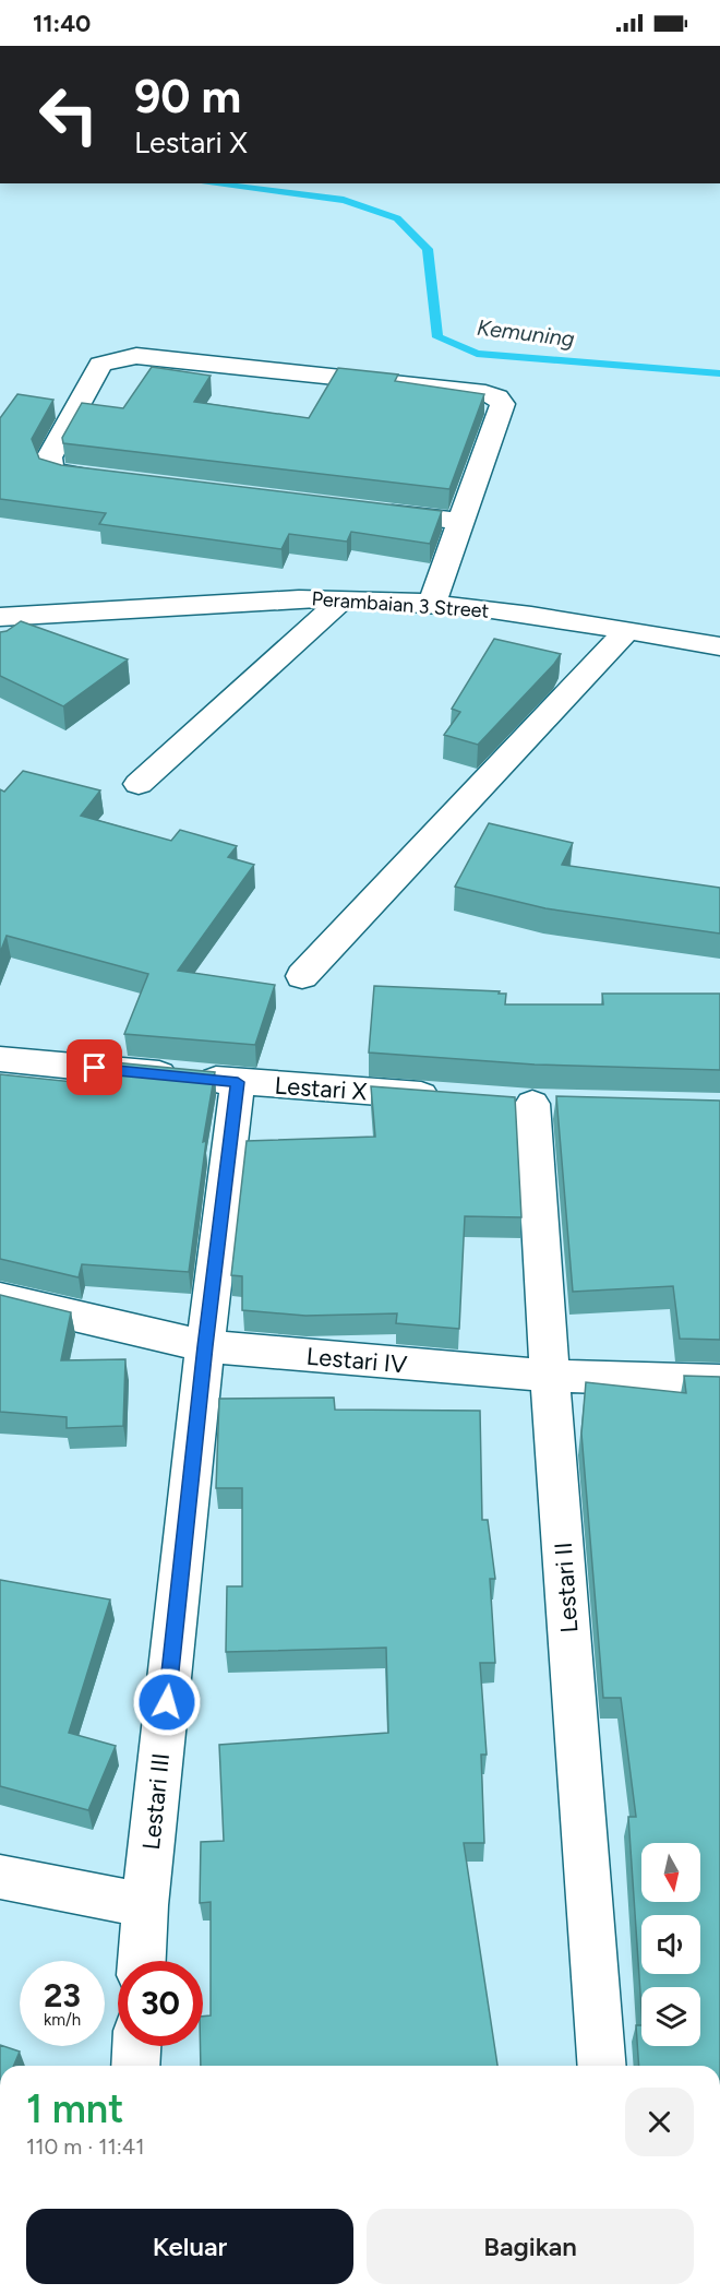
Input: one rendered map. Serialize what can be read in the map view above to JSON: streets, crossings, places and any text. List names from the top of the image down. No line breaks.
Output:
{"streets":{"street":["Perambaian 3 Street","Lestari X","Lestari IV","Lestari II","Lestari III"]},"crossings":[["Lestari X","Lestari III"],["Lestari IV","Lestari II"],["Lestari IV","Lestari III"]],"water":["Kemuning"],"north":"bottom","page":{"status":"11:40","turn":["90 m","Lestari X"],"speed":"23 km/h","limit":"30","heading":["1 mnt","110 m · 11:41"],"buttons":["Keluar","Bagikan"]}}
